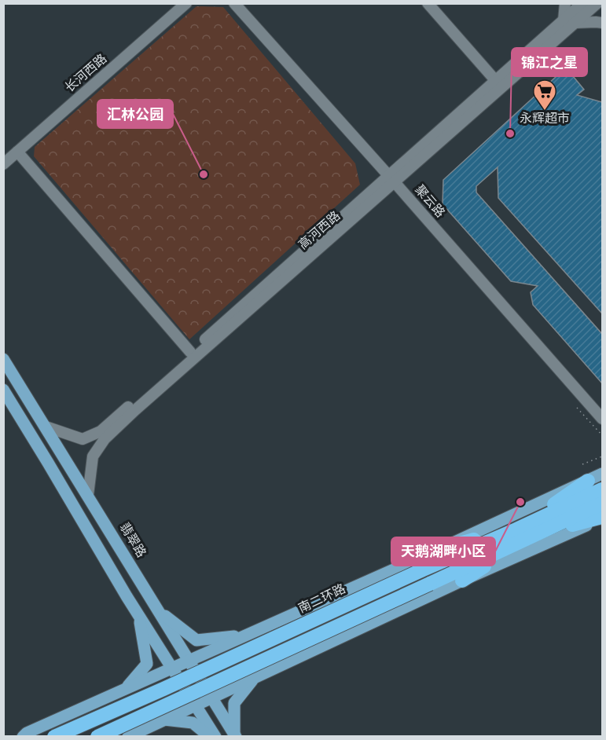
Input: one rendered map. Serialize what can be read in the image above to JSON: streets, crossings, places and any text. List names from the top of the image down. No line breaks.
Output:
{"streets":{"highway":["南二环路"],"main road":["翡翠路"],"street":["长河西路","聚云路","高河西路"]},"crossings":[["聚云路","高河西路"],["高河西路","翡翠路"]],"places":{"supermarket":["永辉超市"],"other":["锦江之星","汇林公园","天鹅湖畔小区"]}}
